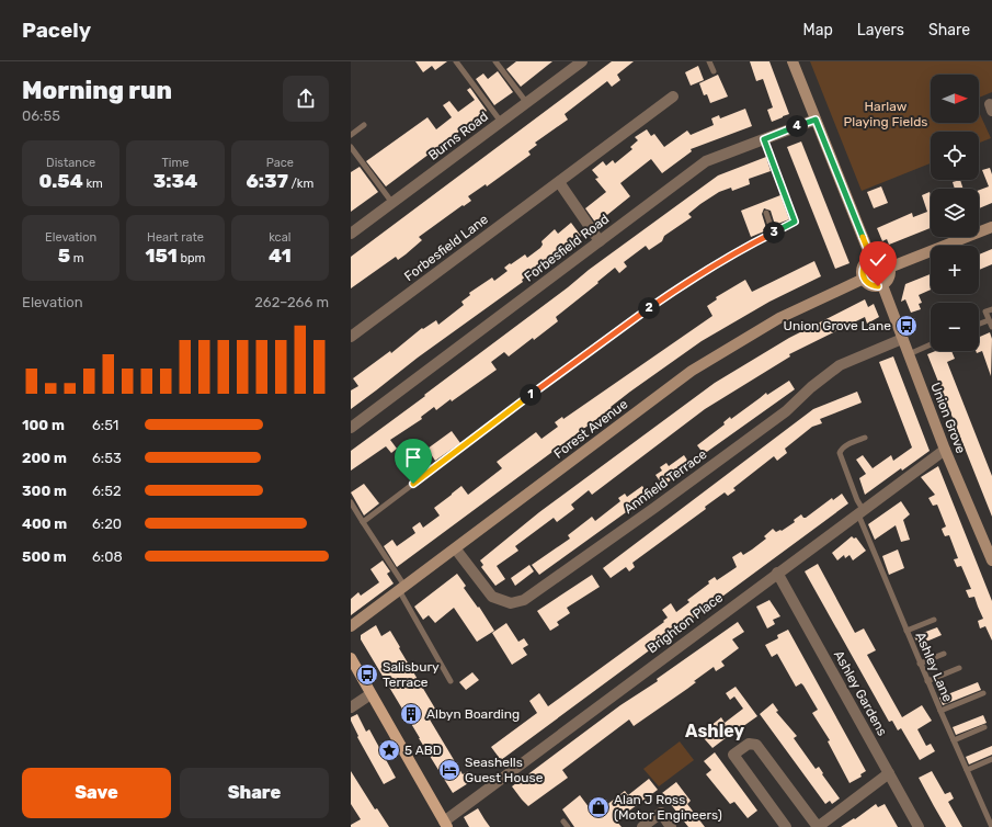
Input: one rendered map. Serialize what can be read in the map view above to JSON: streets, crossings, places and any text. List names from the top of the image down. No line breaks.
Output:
{"streets":{"street":["Burns Road","Forbesfield Lane","Forbesfield Road","Union Grove","Forest Avenue","Annfield Terrace","Brighton Place","Ashley Gardens"],"lane":["Ashley Lane"]},"crossings":[["Union Grove","Forest Avenue"],["Union Grove","Annfield Terrace"],["Union Grove","Brighton Place"],["Forest Avenue","Annfield Terrace"],["Brighton Place","Ashley Lane"],["Brighton Place","Ashley Gardens"]],"districts":["Ashley"],"parks":["Harlaw Playing Fields"],"places":{"bus stop":["Union Grove Lane","Salisbury Terrace"],"building":["Albyn Boarding"],"place":["5 ABD"],"hotel":["Seashells Guest House"],"shop":["Alan J Ross (Motor Engineers)"]},"north":"right","page":{"header":"Pacely","nav":["Map","Layers","Share"],"heading":["Morning run","06:55"],"map_buttons":["+","−"],"pins":["4","3","2","1"],"stats":[["Distance","0.54 km"],["Time","3:34"],["Pace","6:37 /km"],["Elevation","5 m"],["Heart rate","151 bpm"],["kcal","41"]],"chart":["Elevation","262–266 m"],"list":[{"name":"100 m","note":"6:51"},{"name":"200 m","note":"6:53"},{"name":"300 m","note":"6:52"},{"name":"400 m","note":"6:20"},{"name":"500 m","note":"6:08"}],"buttons":["Save","Share"]}}
